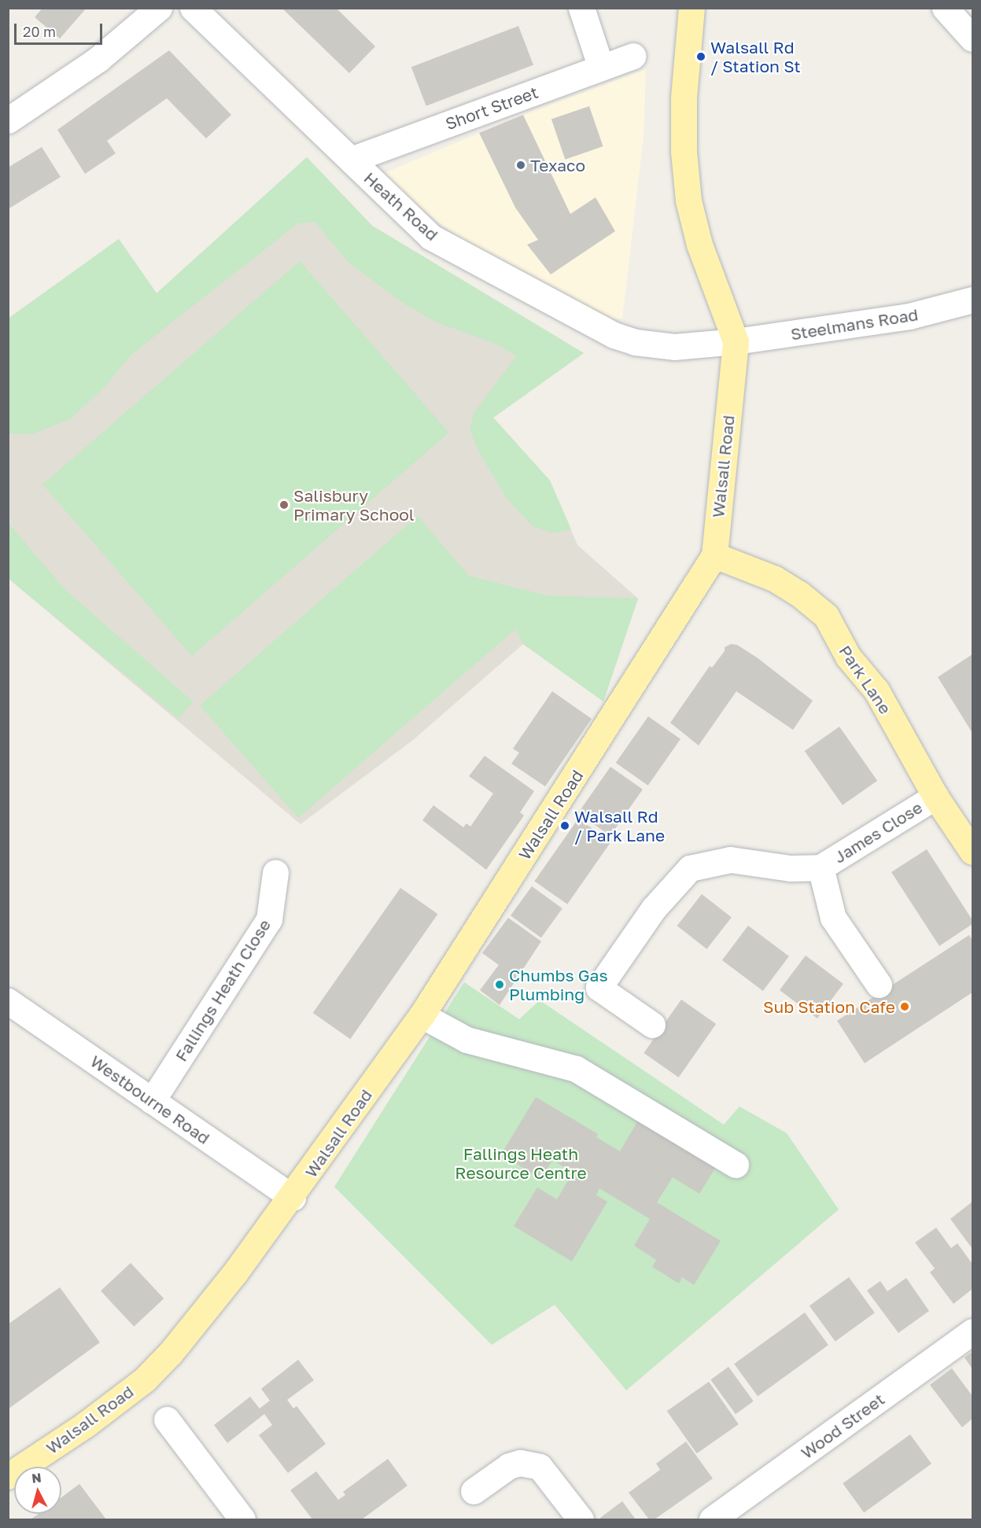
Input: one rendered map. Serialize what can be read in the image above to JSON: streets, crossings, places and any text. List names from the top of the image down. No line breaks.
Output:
{"streets":{"main road":["Walsall Road","Park Lane"],"street":["Short Street","Heath Road","Steelmans Road","James Close","Fallings Heath Close","Westbourne Road","Wood Street"]},"crossings":[["Short Street","Heath Road"],["Heath Road","Steelmans Road"],["Heath Road","Walsall Road"],["Steelmans Road","Walsall Road"],["Walsall Road","Park Lane"],["Walsall Road","Westbourne Road"],["Park Lane","James Close"],["Fallings Heath Close","Westbourne Road"]],"parks":["Fallings Heath Resource Centre"],"places":["Walsall Rd / Station St","Texaco","Salisbury Primary School","Walsall Rd / Park Lane","Chumbs Gas Plumbing","Sub Station Cafe"],"scale_bar":"20 m","north":"top"}
